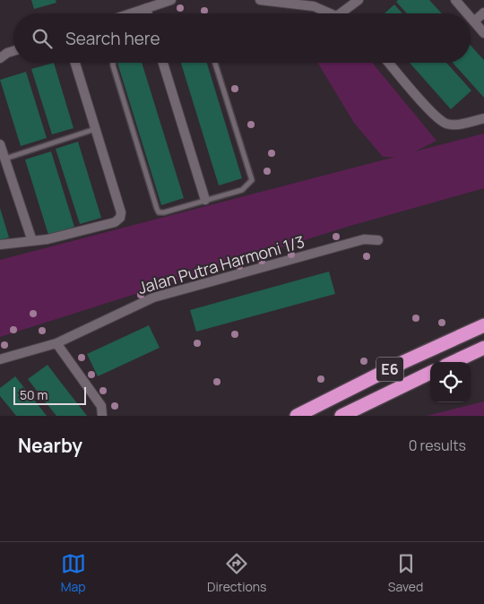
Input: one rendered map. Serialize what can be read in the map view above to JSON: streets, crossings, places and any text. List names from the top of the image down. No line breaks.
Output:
{"streets":{"highway":["E6"],"street":["Jalan Putra Harmoni 1/3"]},"scale_bar":"50 m","page":{"search":"Search here","scale":"50 m","heading":["Nearby","0 results"],"nav":["Map","Directions","Saved"]}}
